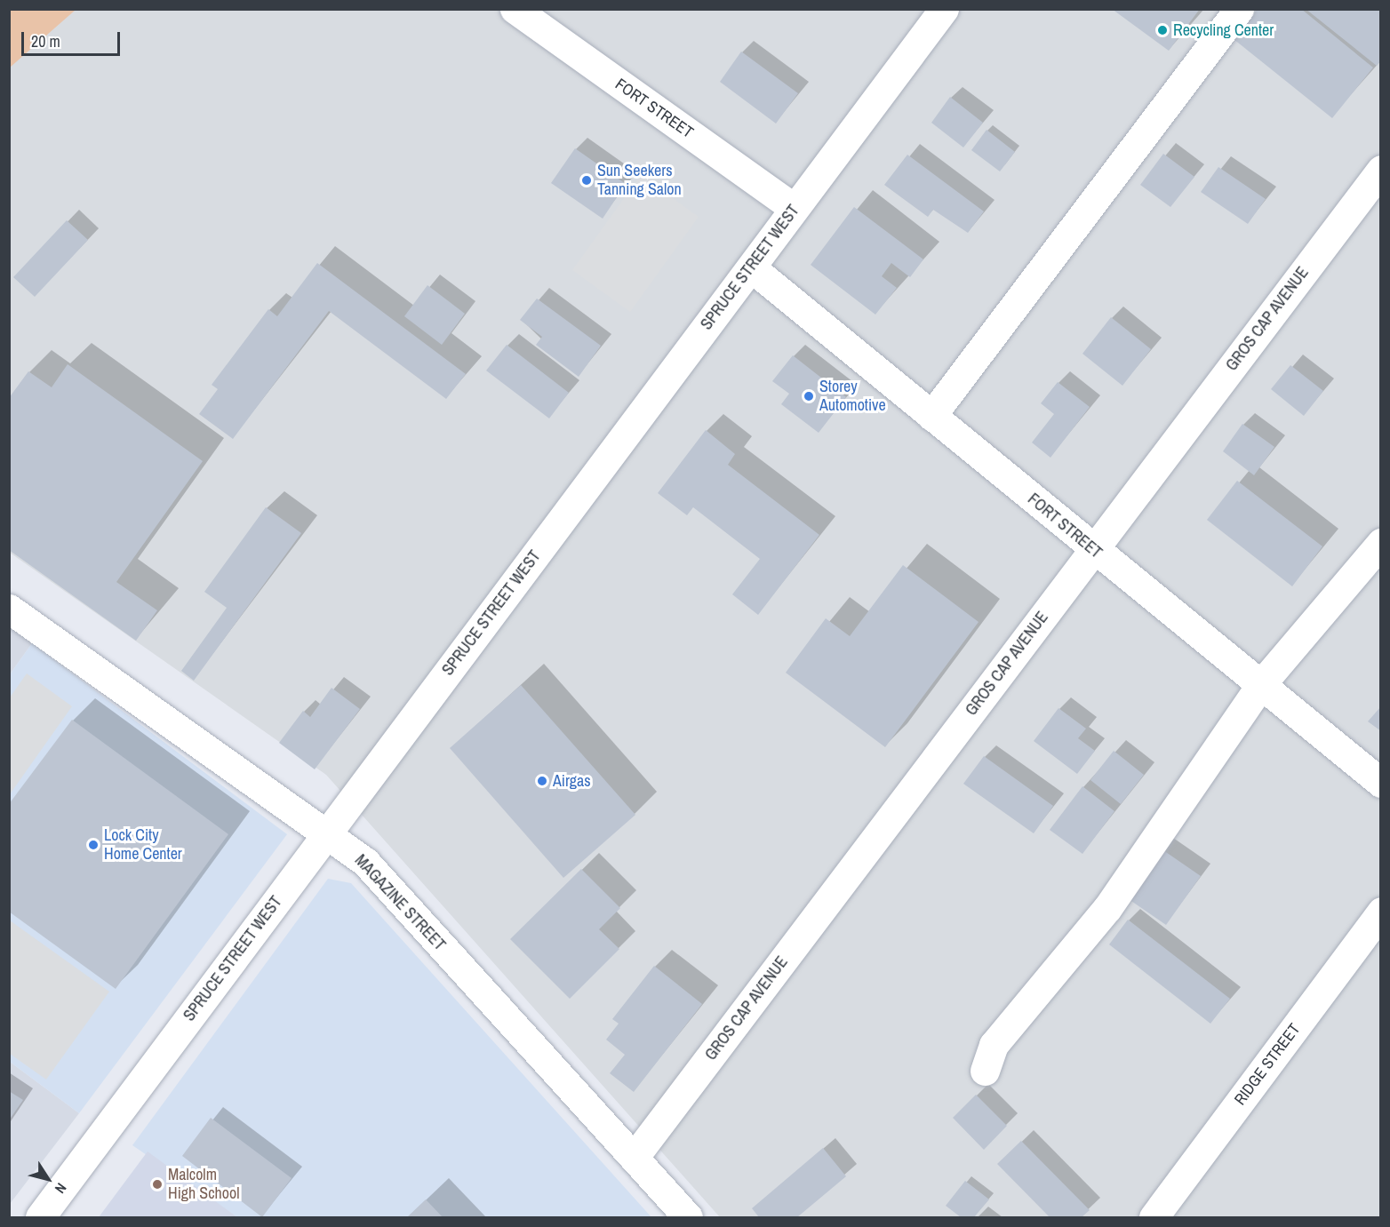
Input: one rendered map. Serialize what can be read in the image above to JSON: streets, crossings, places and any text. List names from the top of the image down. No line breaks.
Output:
{"streets":{"street":["FORT STREET","SPRUCE STREET WEST","GROS CAP AVENUE","MAGAZINE STREET","RIDGE STREET"]},"crossings":[["FORT STREET","SPRUCE STREET WEST"],["FORT STREET","GROS CAP AVENUE"],["SPRUCE STREET WEST","MAGAZINE STREET"],["GROS CAP AVENUE","MAGAZINE STREET"]],"places":["Recycling Center","Sun Seekers Tanning Salon","Storey Automotive","Airgas","Lock City Home Center","Malcolm High School"],"scale_bar":"20 m","north":"bottom right"}
